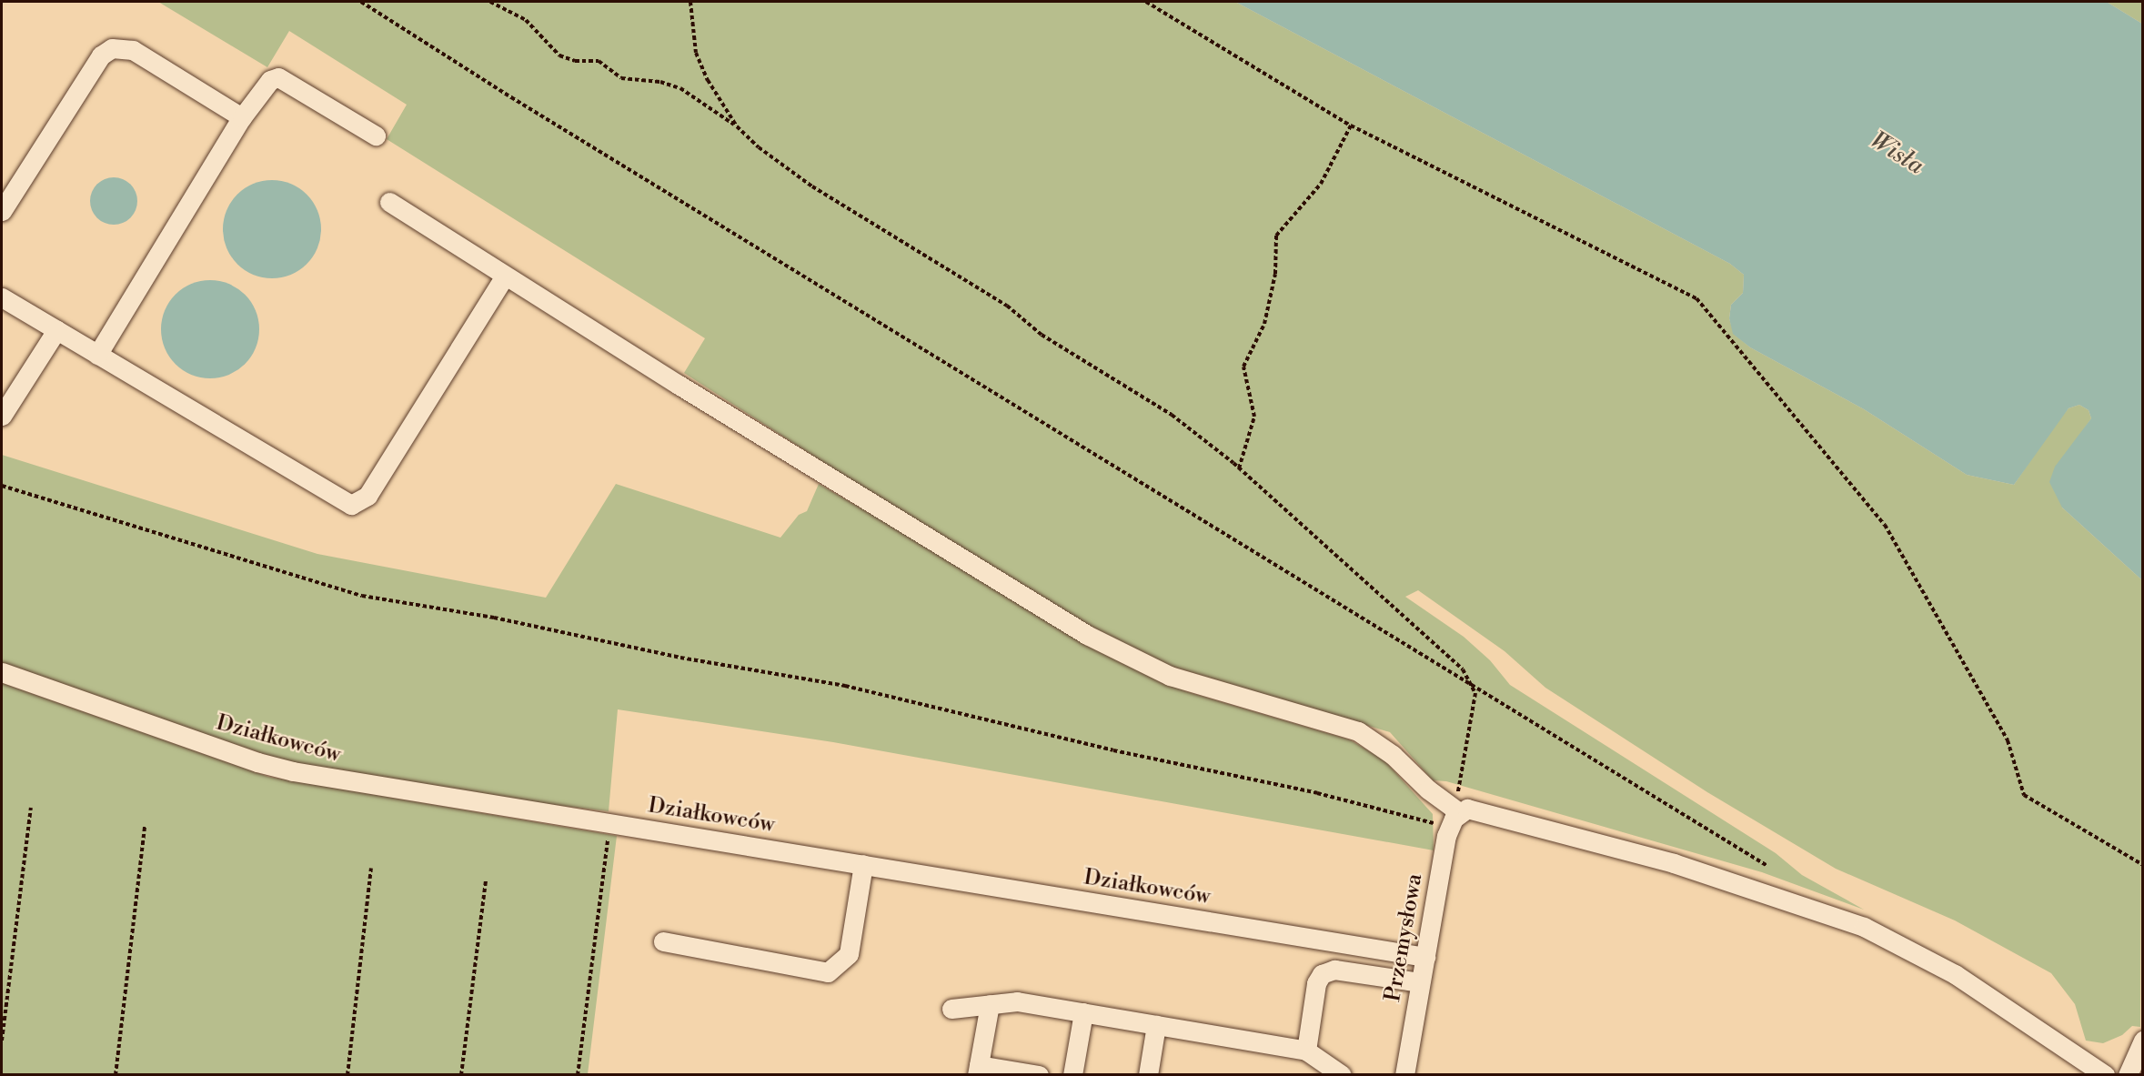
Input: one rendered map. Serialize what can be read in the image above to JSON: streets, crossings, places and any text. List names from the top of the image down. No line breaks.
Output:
{"streets":{"street":["Działkowców","Przemysłowa"]},"crossings":[["Działkowców","Przemysłowa"]],"water":["Wisła"]}
